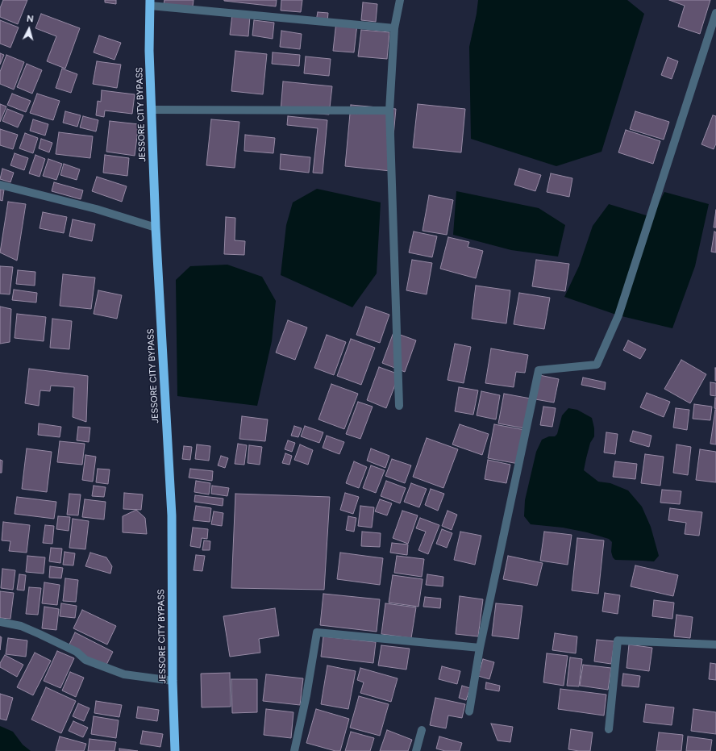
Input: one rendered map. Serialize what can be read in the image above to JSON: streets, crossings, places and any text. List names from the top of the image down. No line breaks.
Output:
{"streets":{"highway":["JESSORE CITY BYPASS"]},"north":"top"}
